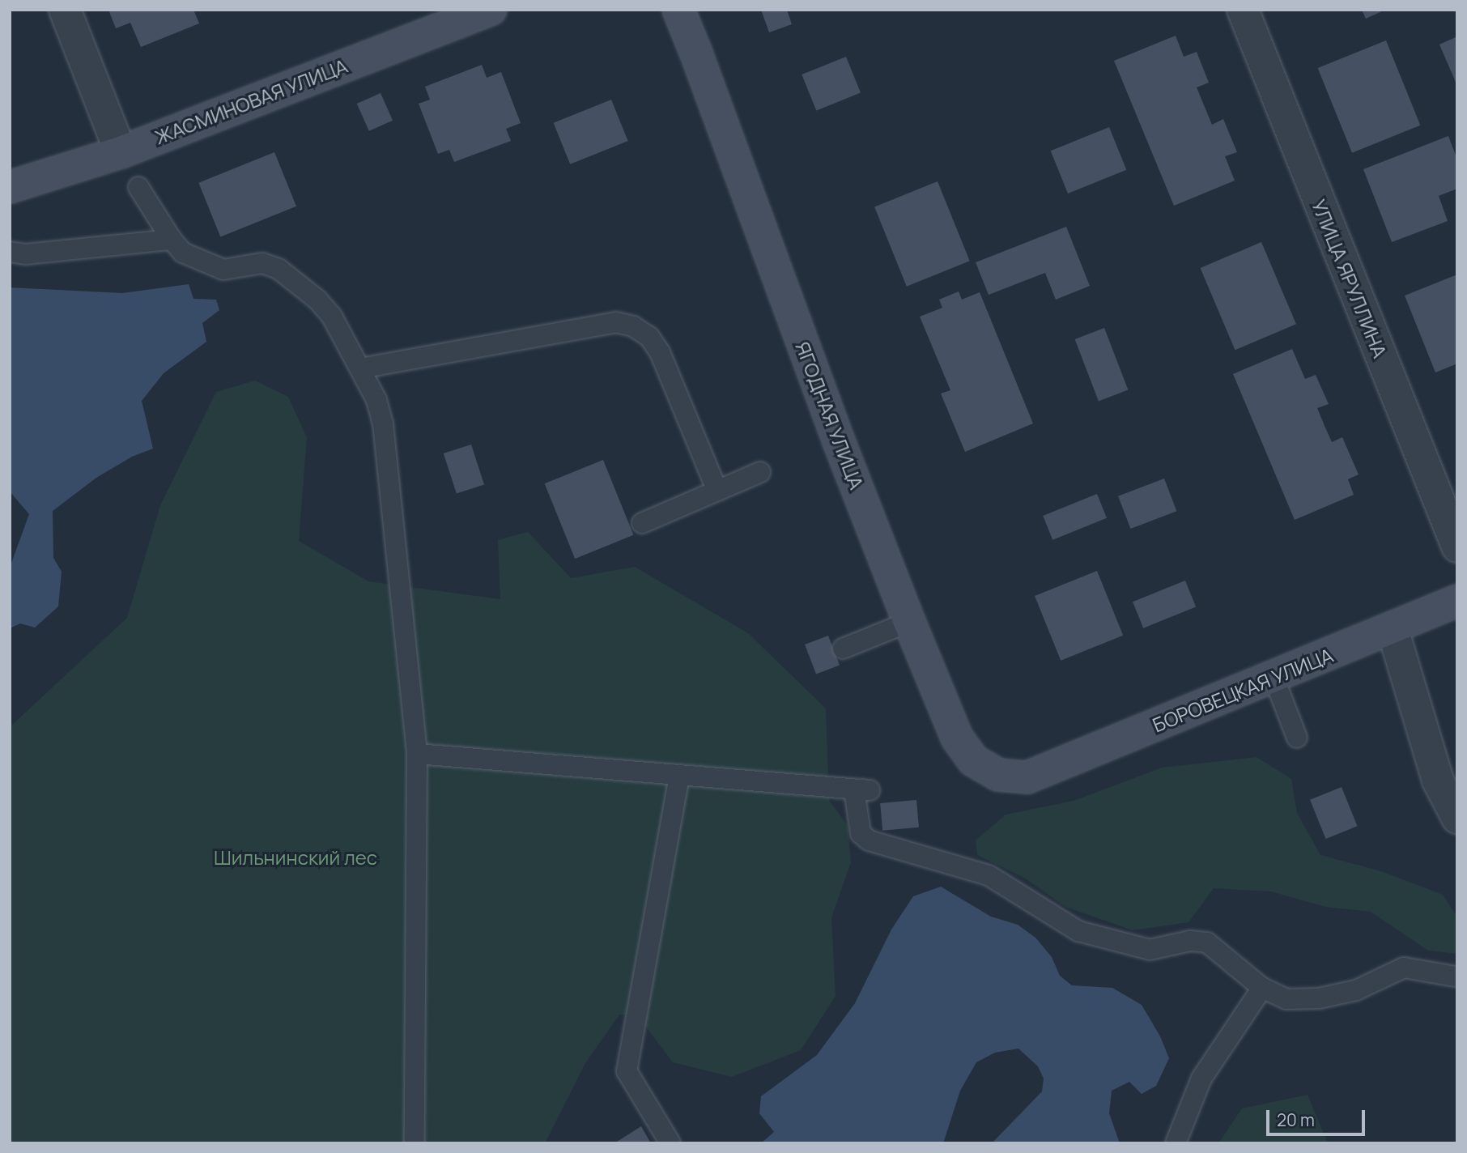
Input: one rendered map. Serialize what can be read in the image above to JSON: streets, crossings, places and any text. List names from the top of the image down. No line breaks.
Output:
{"streets":{"street":["ЖАСМИНОВАЯ УЛИЦА","УЛИЦА ЯРУЛЛИНА","ЯГОДНАЯ УЛИЦА","БОРОВЕЦКАЯ УЛИЦА"]},"crossings":[["ЯГОДНАЯ УЛИЦА","БОРОВЕЦКАЯ УЛИЦА"]],"parks":["Шильнинский лес"],"scale_bar":"20 m"}
